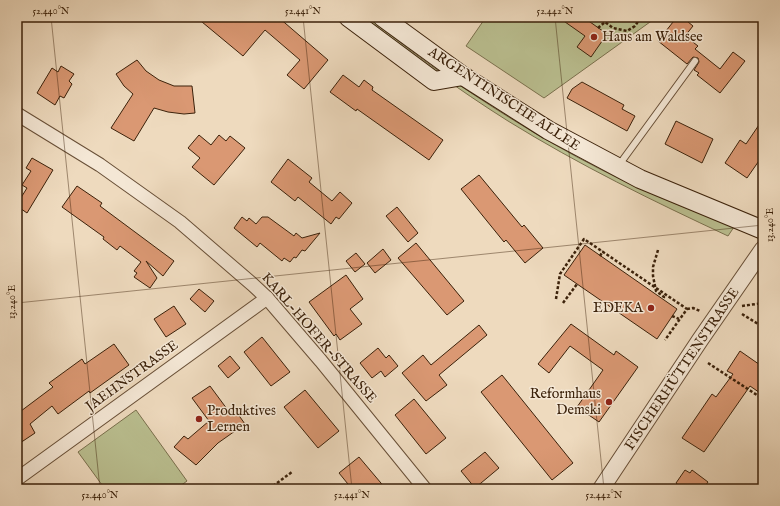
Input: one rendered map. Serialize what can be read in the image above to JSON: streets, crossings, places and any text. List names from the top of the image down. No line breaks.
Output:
{"streets":{"main road":["ARGENTINISCHE ALLEE"],"street":["KARL-HOFER-STRASSE","FISCHERHÜTTENSTRASSE","JAEHNSTRASSE"]},"crossings":[["KARL-HOFER-STRASSE","JAEHNSTRASSE"]],"places":["Haus am Waldsee","EDEKA","Reformhaus Demski","Produktives Lernen"],"coordinates":["52.440°N","52.441°N","52.442°N","13.240°E"]}
